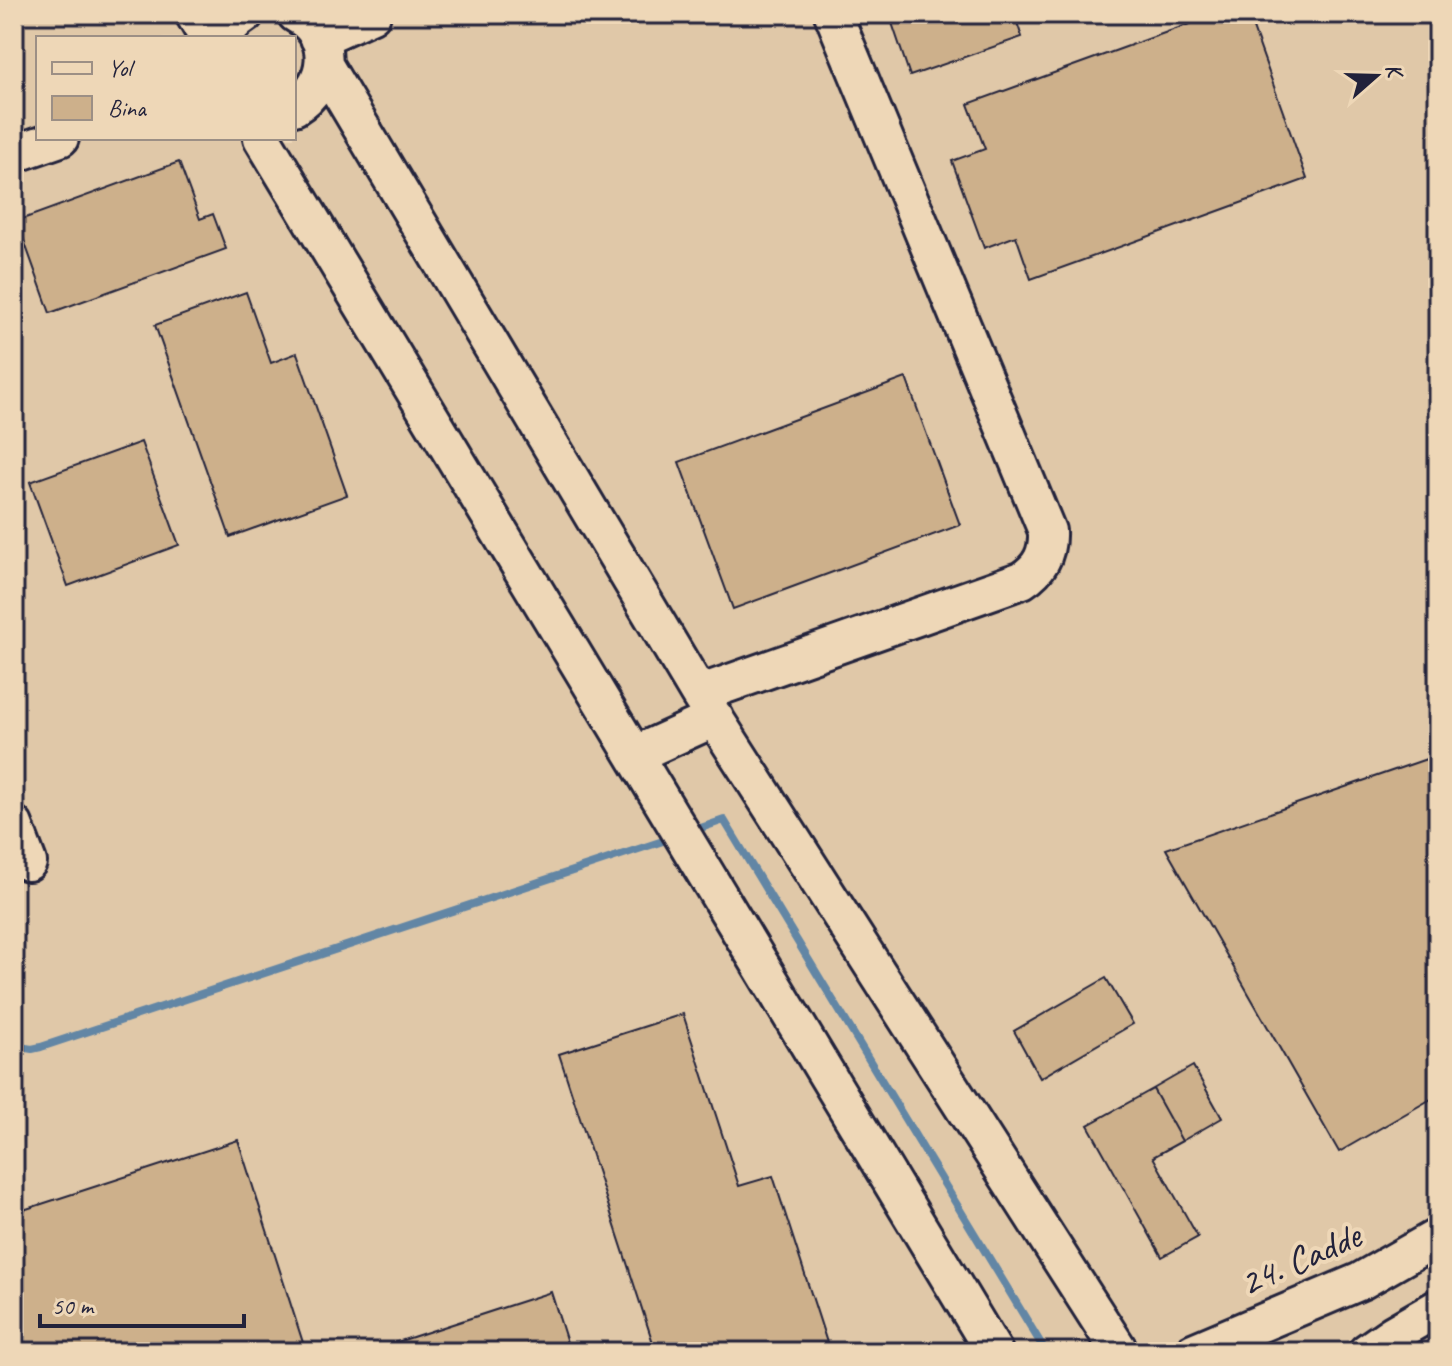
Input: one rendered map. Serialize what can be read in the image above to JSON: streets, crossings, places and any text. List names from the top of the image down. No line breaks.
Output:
{"streets":{"street":["24. Cadde"]},"legend":["Yol","Bina"],"scale_bar":"50 m","north":"right"}
